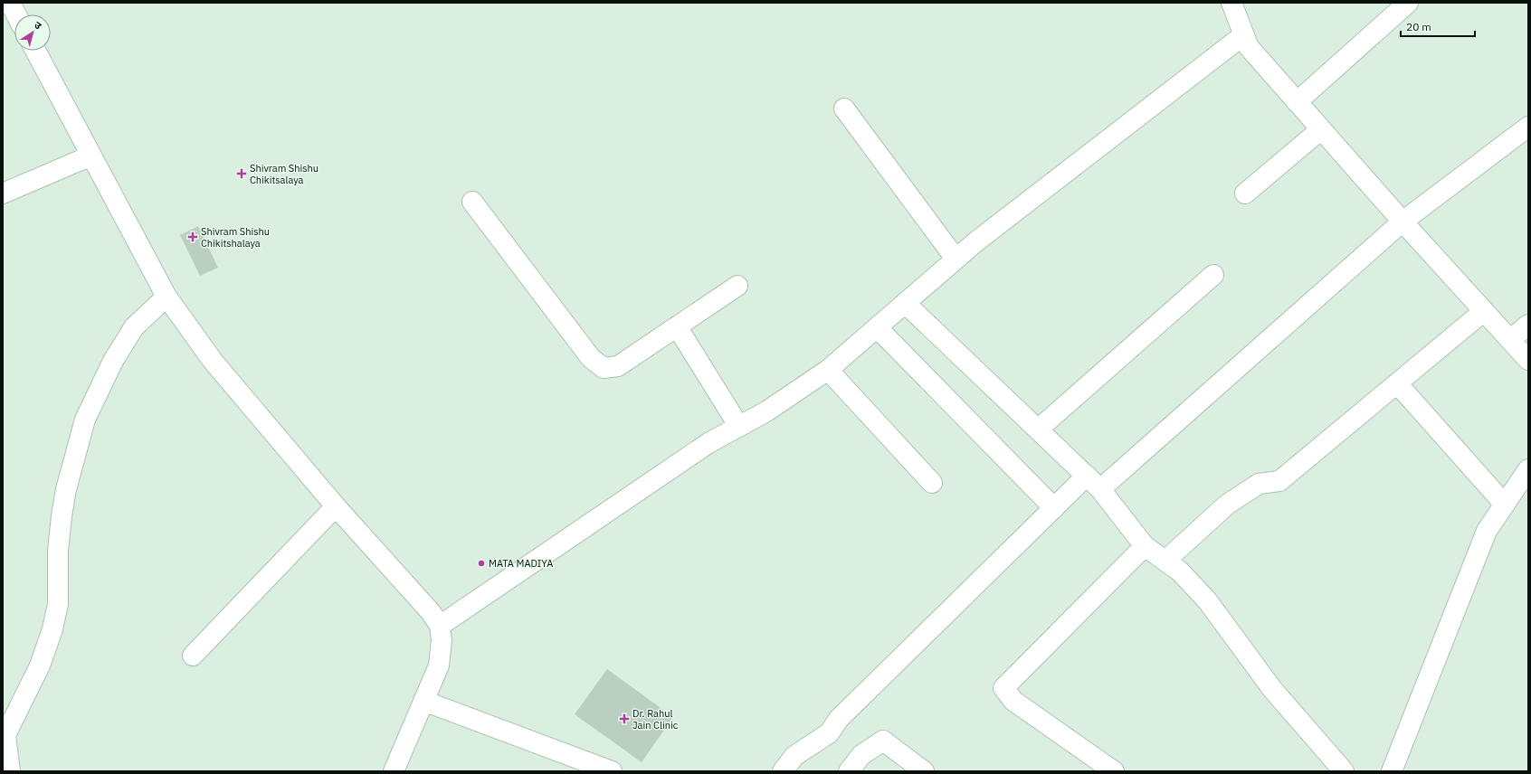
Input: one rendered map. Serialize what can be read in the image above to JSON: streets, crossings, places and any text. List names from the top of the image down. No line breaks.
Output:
{"places":{"health":["Shivram Shishu Chikitsalaya","Shivram Shishu Chikitshalaya","Dr. Rahul Jain Clinic"],"other":["MATA MADIYA"]},"scale_bar":"20 m","north":"top right"}
